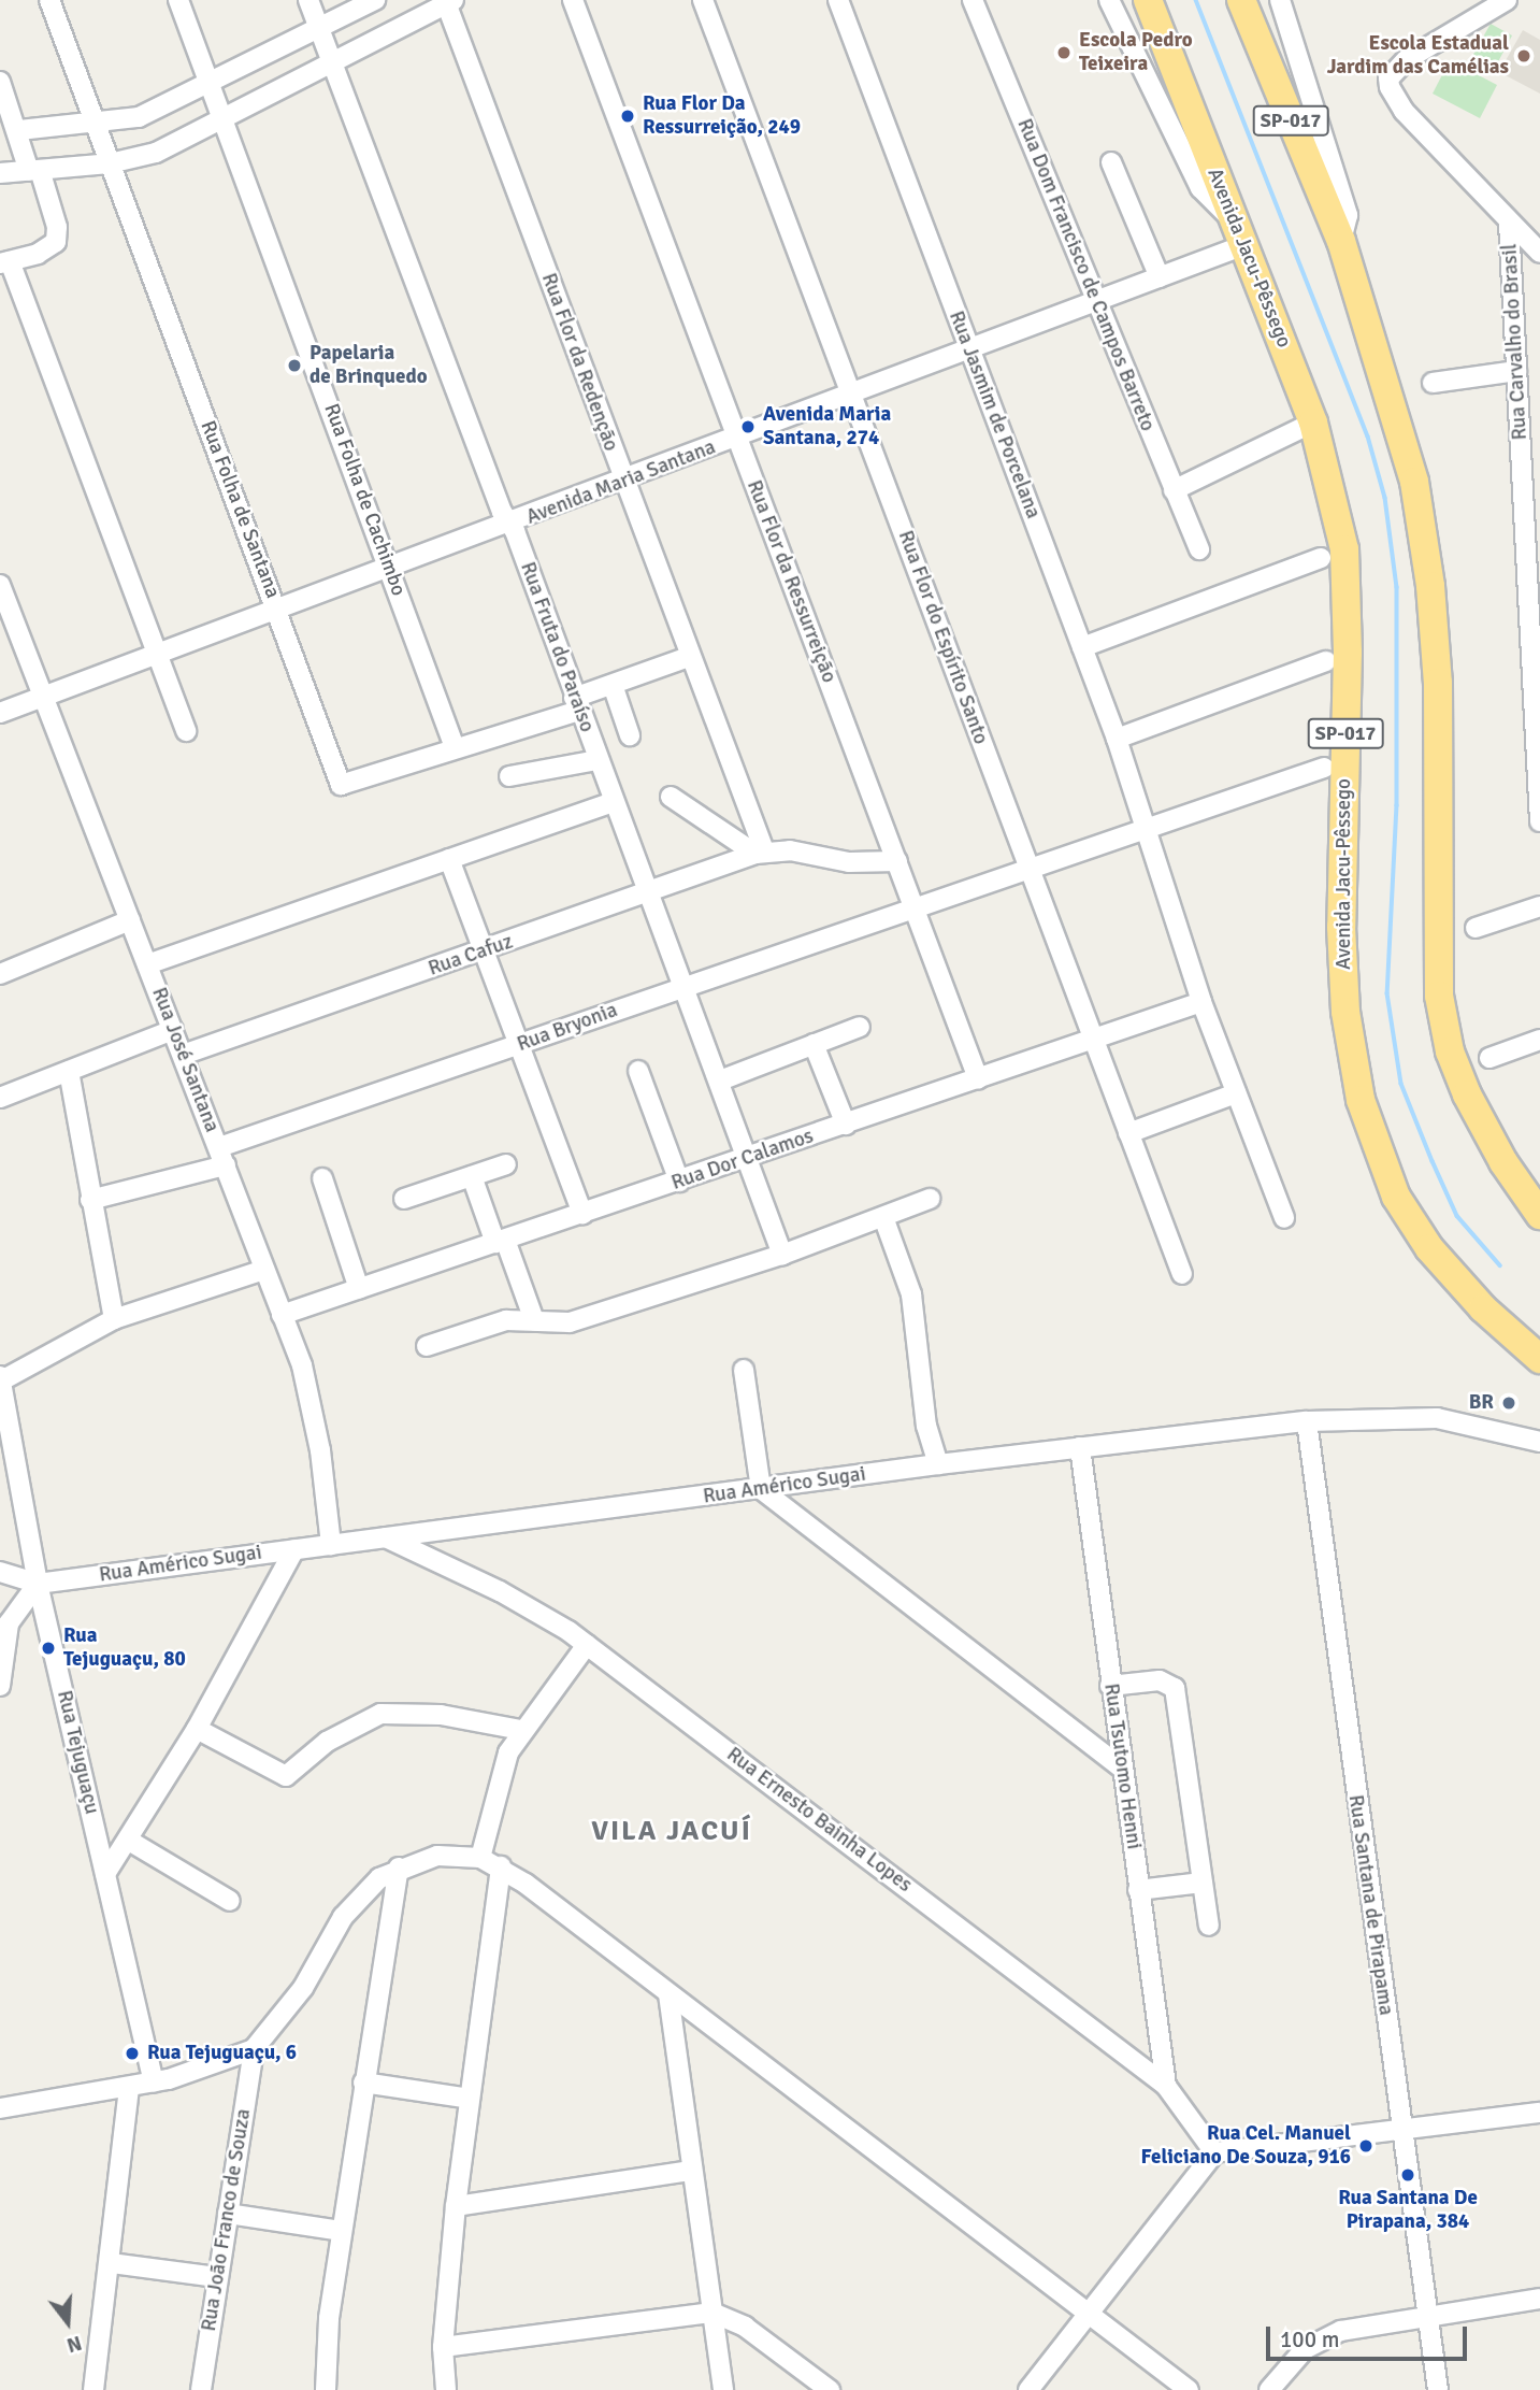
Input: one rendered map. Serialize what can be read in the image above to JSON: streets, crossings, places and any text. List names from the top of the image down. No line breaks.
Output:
{"streets":{"highway":["SP-017","Avenida Jacu-Pêssego"],"street":["Rua Dom Francisco de Campos Barreto","Rua Carvalho do Brasil","Rua Flor da Redenção","Rua Jasmim de Porcelana","Avenida Maria Santana","Rua Folha de Cachimbo","Rua Folha de Santana","Rua Flor da Ressurreição","Rua Flor do Espírito Santo","Rua Fruta do Paraíso","Rua Cafuz","Rua Bryonia","Rua José Santana","Rua Dor Calamos","Rua Américo Sugai","Rua Tejuguaçu","Rua Tsutomo Henni","Rua Ernesto Bainha Lopes","Rua Santana de Pirapama","Rua João Franco de Souza"]},"crossings":[["Avenida Jacu-Pêssego","Avenida Maria Santana"],["Rua Dom Francisco de Campos Barreto","Avenida Maria Santana"],["Rua Flor da Redenção","Avenida Maria Santana"],["Rua Flor da Redenção","Rua Folha de Santana"],["Rua Flor da Redenção","Rua Cafuz"],["Rua Jasmim de Porcelana","Avenida Maria Santana"],["Rua Jasmim de Porcelana","Rua Bryonia"],["Rua Jasmim de Porcelana","Rua Dor Calamos"],["Avenida Maria Santana","Rua Folha de Cachimbo"],["Avenida Maria Santana","Rua Folha de Santana"],["Avenida Maria Santana","Rua Flor da Ressurreição"],["Avenida Maria Santana","Rua Flor do Espírito Santo"],["Avenida Maria Santana","Rua Fruta do Paraíso"],["Avenida Maria Santana","Rua José Santana"],["Rua Folha de Cachimbo","Rua Folha de Santana"],["Rua Folha de Santana","Rua Fruta do Paraíso"],["Rua Flor da Ressurreição","Rua Bryonia"],["Rua Flor da Ressurreição","Rua Dor Calamos"],["Rua Flor do Espírito Santo","Rua Bryonia"],["Rua Flor do Espírito Santo","Rua Dor Calamos"],["Rua Fruta do Paraíso","Rua Cafuz"],["Rua Fruta do Paraíso","Rua Bryonia"],["Rua Fruta do Paraíso","Rua Dor Calamos"],["Rua Cafuz","Rua José Santana"],["Rua Bryonia","Rua José Santana"],["Rua José Santana","Rua Dor Calamos"],["Rua José Santana","Rua Américo Sugai"],["Rua Américo Sugai","Rua Tejuguaçu"],["Rua Américo Sugai","Rua Tsutomo Henni"],["Rua Américo Sugai","Rua Ernesto Bainha Lopes"],["Rua Américo Sugai","Rua Santana de Pirapama"],["Rua Tsutomo Henni","Rua Ernesto Bainha Lopes"]],"districts":["VILA JACUÍ"],"places":["Escola Pedro Teixeira","Escola Estadual Jardim das Camélias","Rua Flor Da Ressurreição, 249","Papelaria de Brinquedo","Avenida Maria Santana, 274","BR","Rua Tejuguaçu, 80","Rua Tejuguaçu, 6","Rua Cel. Manuel Feliciano De Souza, 916","Rua Santana De Pirapana, 384"],"scale_bar":"100 m","north":"bottom"}
